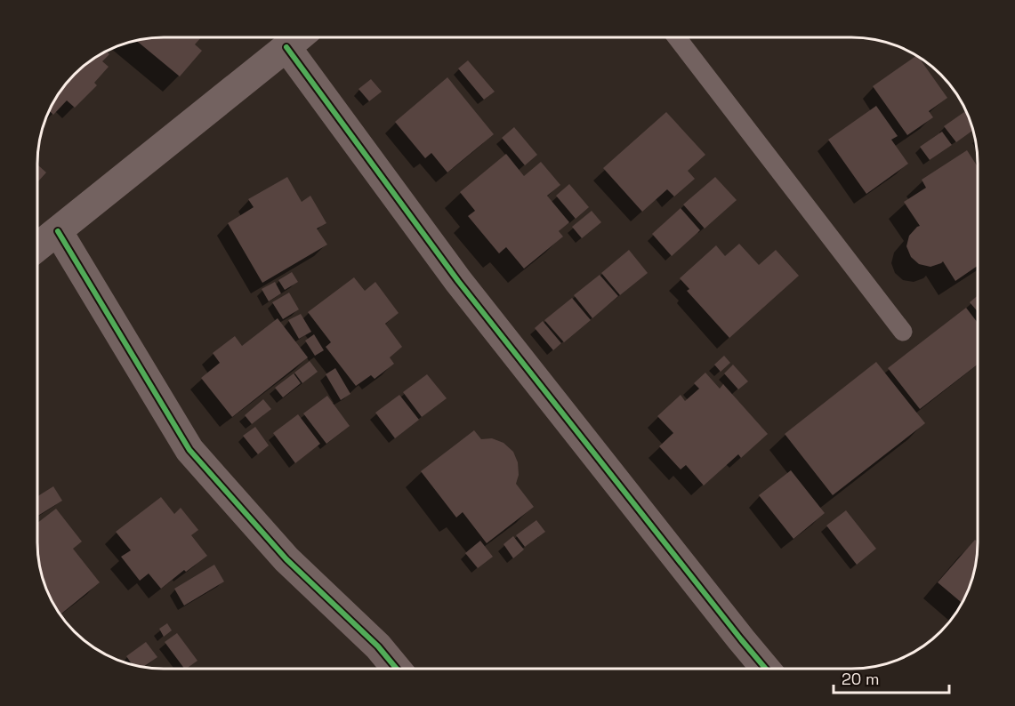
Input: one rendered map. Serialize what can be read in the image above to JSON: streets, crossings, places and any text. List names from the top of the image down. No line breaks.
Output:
{"scale_bar":"20 m"}
